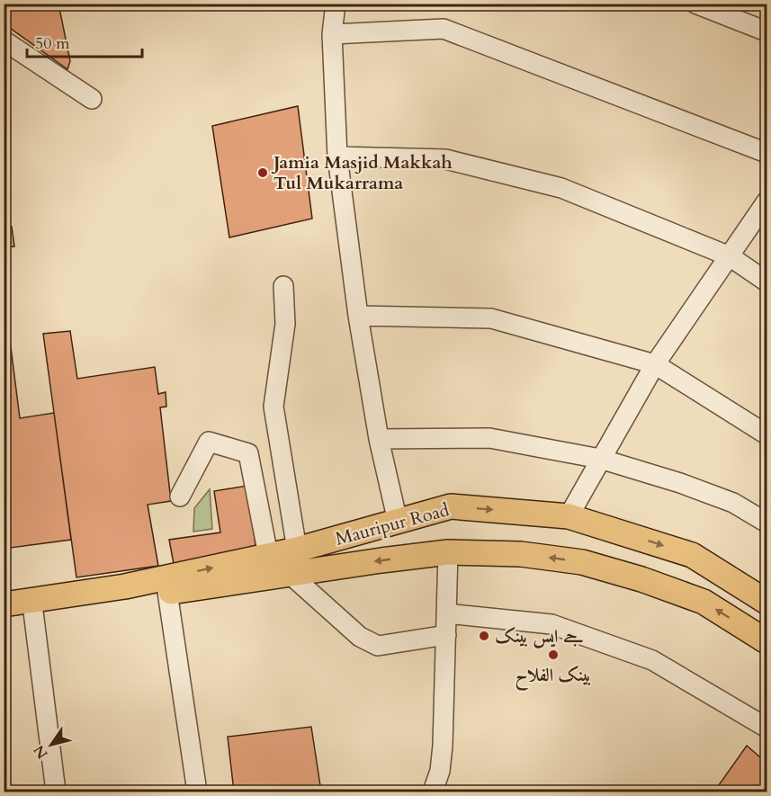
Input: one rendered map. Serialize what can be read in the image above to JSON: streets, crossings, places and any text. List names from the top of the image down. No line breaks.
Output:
{"streets":{"main road":["Mauripur Road"]},"places":["Jamia Masjid Makkah Tul Mukarrama","جے ایس بینک","بینک الفلاح"],"scale_bar":"50 m","north":"bottom left"}
